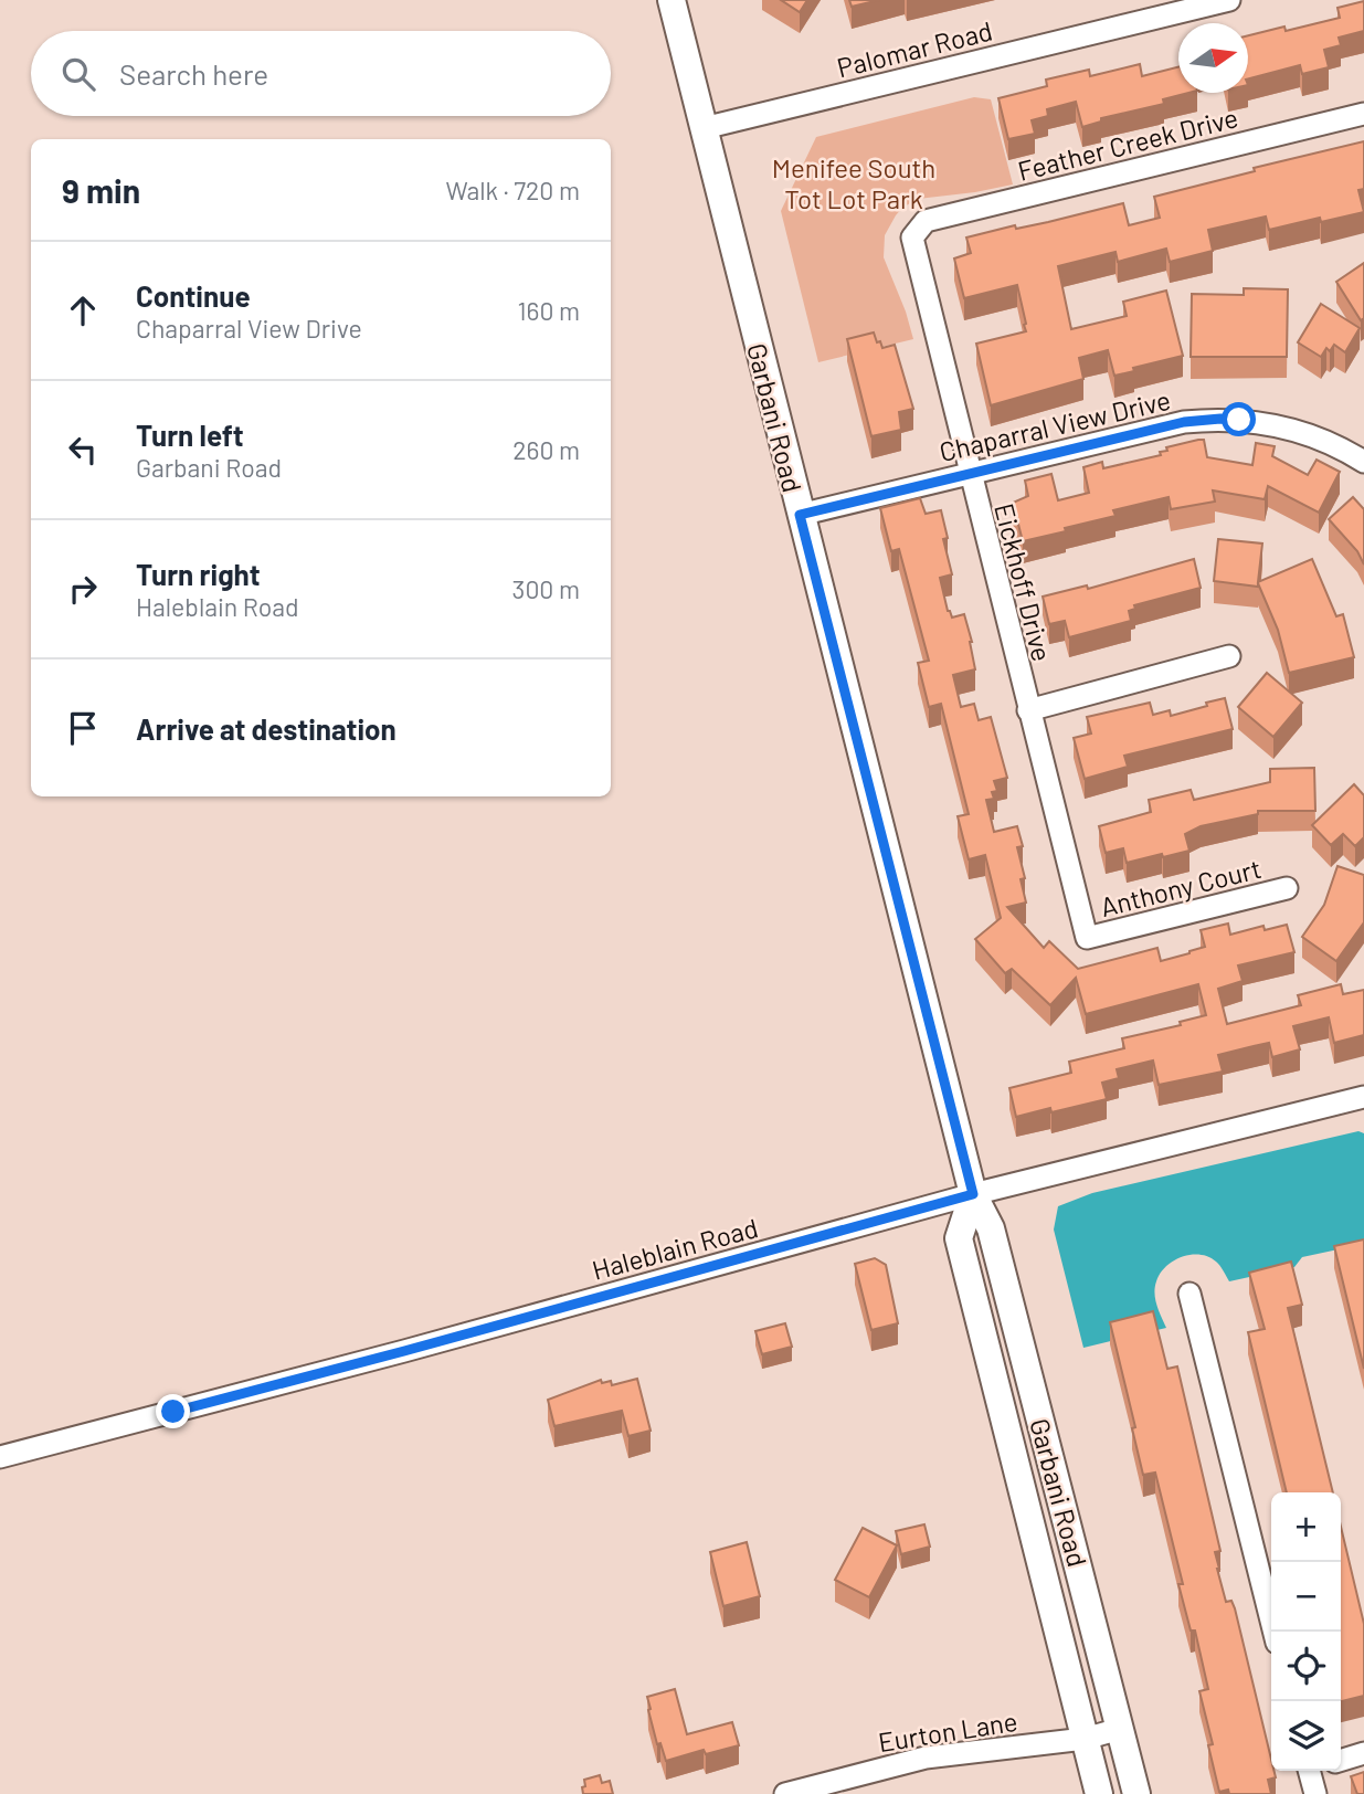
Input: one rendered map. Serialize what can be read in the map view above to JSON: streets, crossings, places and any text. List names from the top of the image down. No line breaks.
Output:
{"streets":{"main road":["Garbani Road"],"street":["Palomar Road","Feather Creek Drive","Chaparral View Drive","Eickhoff Drive","Anthony Court","Haleblain Road","Eurton Lane"]},"crossings":[["Palomar Road","Garbani Road"],["Feather Creek Drive","Eickhoff Drive"],["Garbani Road","Chaparral View Drive"],["Garbani Road","Haleblain Road"],["Garbani Road","Eurton Lane"],["Chaparral View Drive","Eickhoff Drive"],["Eickhoff Drive","Anthony Court"]],"parks":["Menifee South Tot Lot Park"],"north":"right","page":{"search":"Search here","heading":["9 min","Walk · 720 m"],"list":[["Continue","Chaparral View Drive","160 m"],["Turn left","Garbani Road","260 m"],["Turn right","Haleblain Road","300 m"],"Arrive at destination"],"map_buttons":["+","−"]}}
